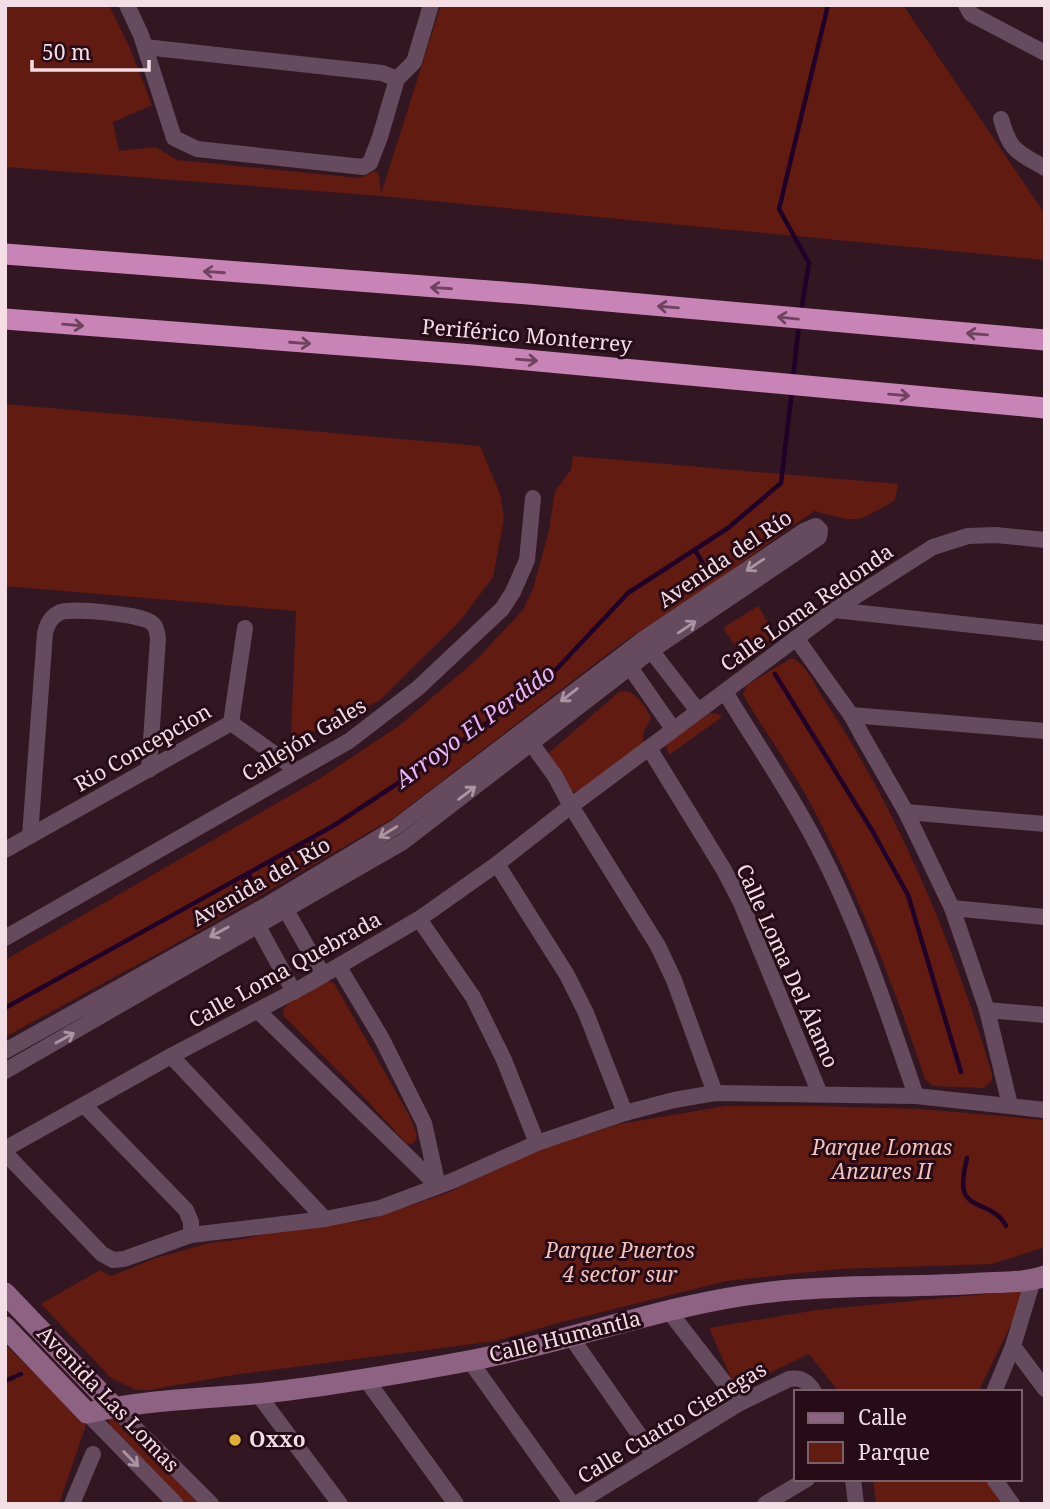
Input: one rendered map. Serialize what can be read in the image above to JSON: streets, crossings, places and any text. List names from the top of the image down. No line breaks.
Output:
{"streets":{"highway":["Periférico Monterrey"],"street":["Avenida del Río","Calle Loma Redonda","Callejón Gales","Rio Concepcion","Calle Loma Del Álamo","Calle Loma Quebrada","Calle Humantla","Avenida Las Lomas","Calle Cuatro Cienegas"]},"crossings":[["Calle Loma Redonda","Calle Loma Del Álamo"],["Calle Loma Redonda","Calle Loma Quebrada"],["Callejón Gales","Rio Concepcion"],["Calle Humantla","Avenida Las Lomas"]],"water":["Arroyo El Perdido"],"parks":["Parque Lomas Anzures II","Parque Puertos 4 sector sur"],"places":["Oxxo"],"legend":["Calle","Parque"],"scale_bar":"50 m"}
